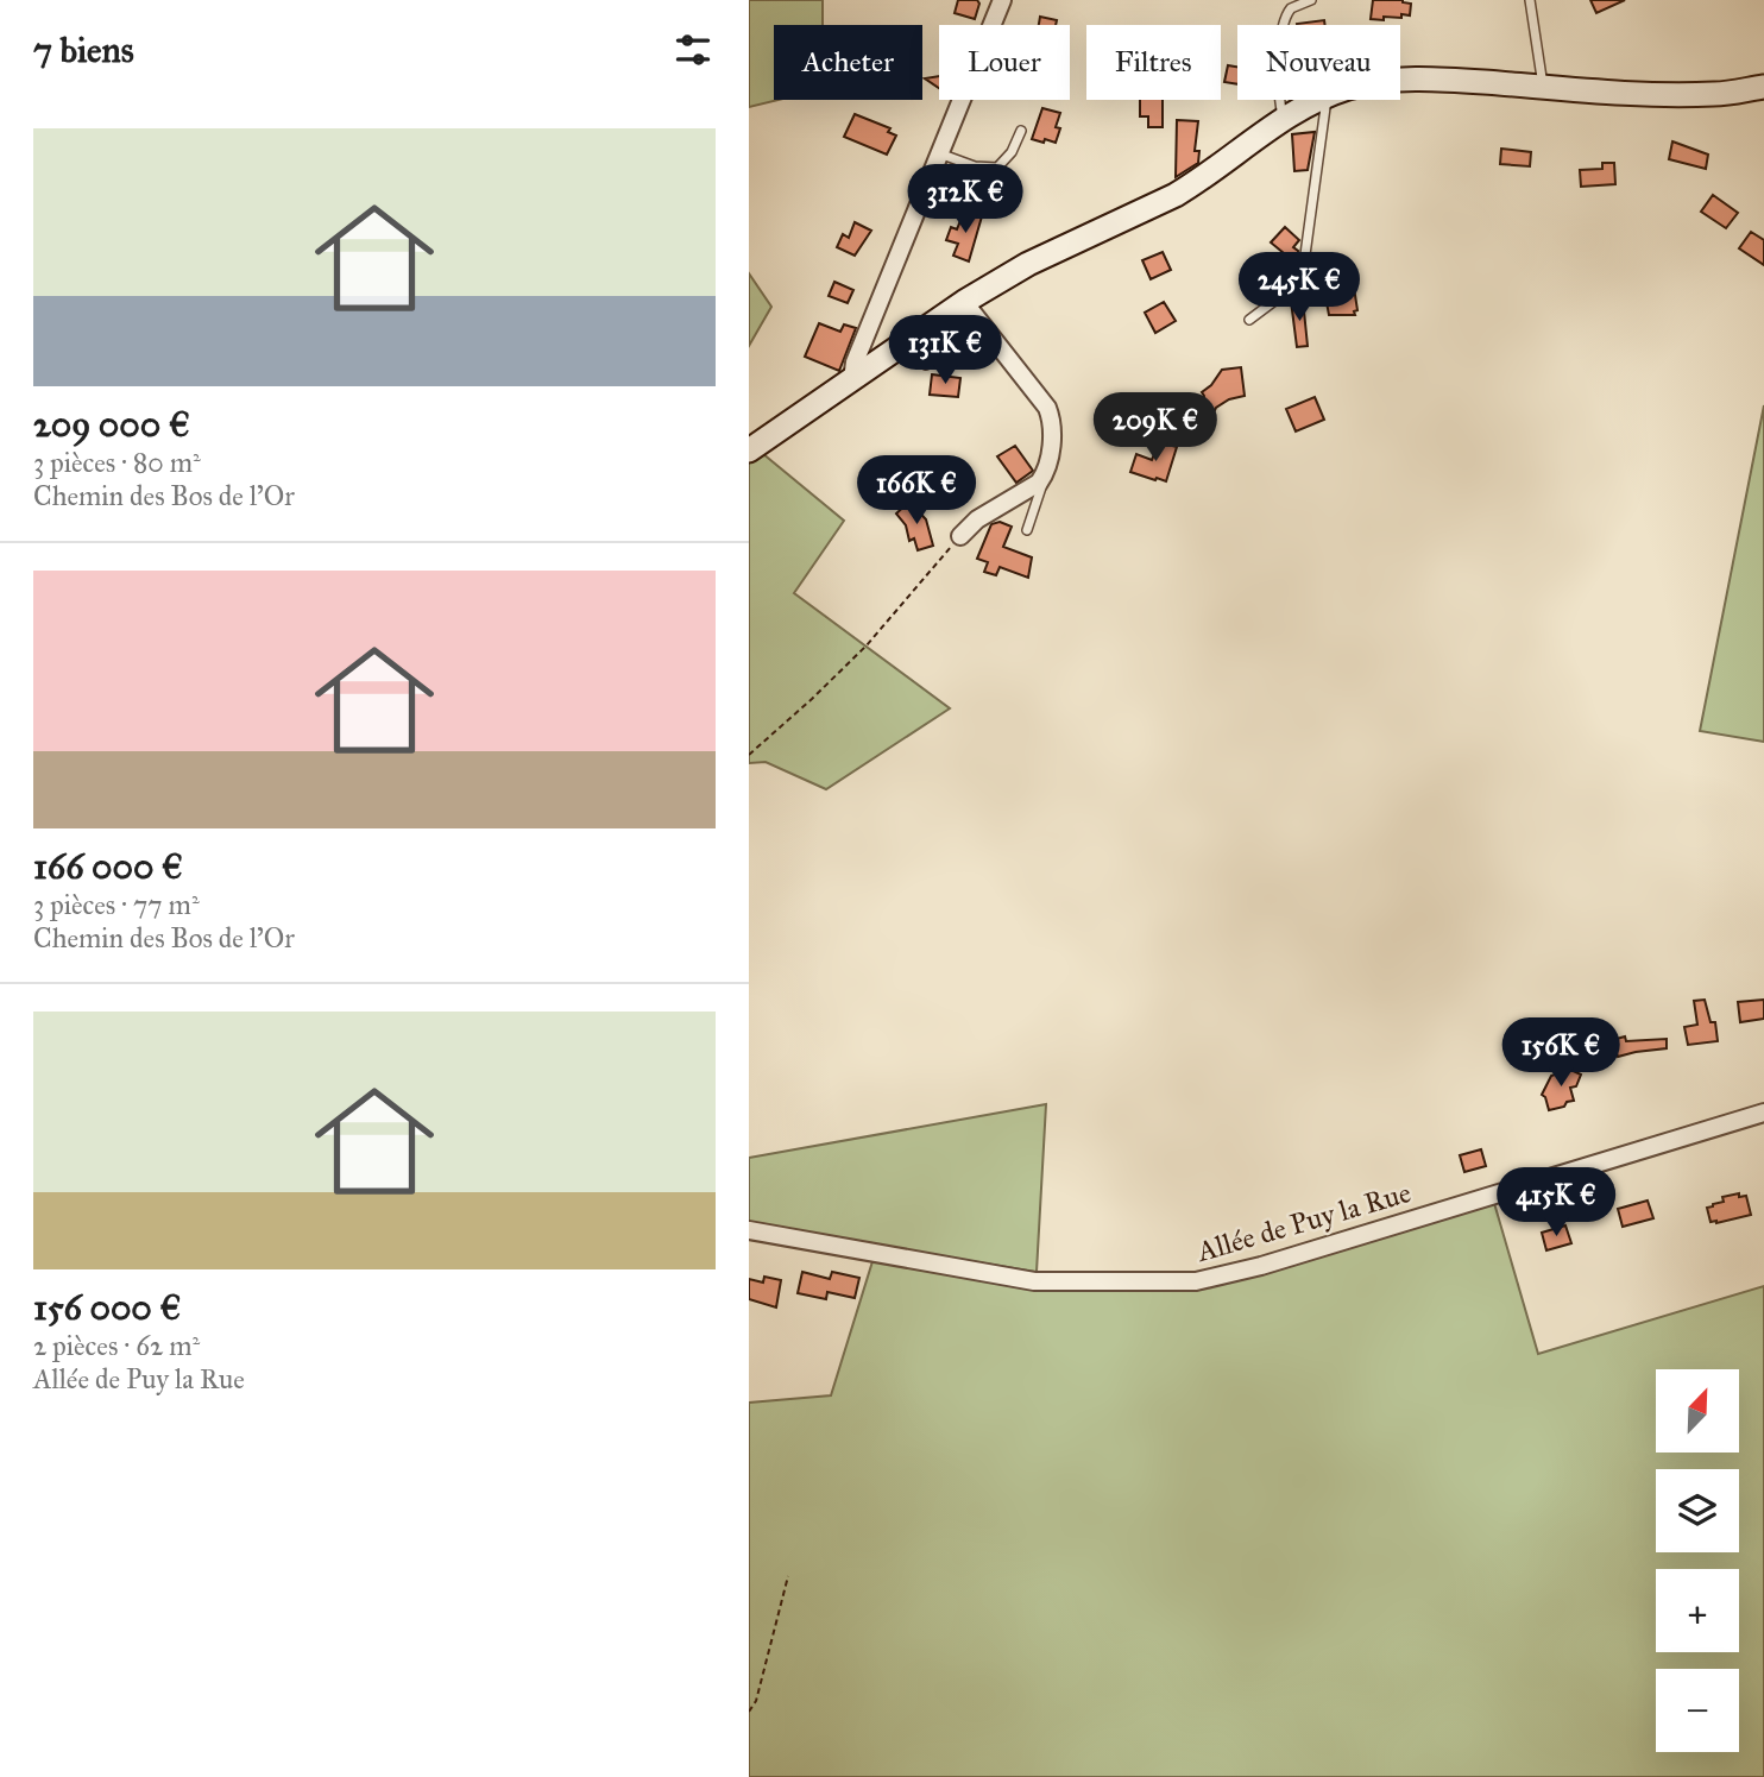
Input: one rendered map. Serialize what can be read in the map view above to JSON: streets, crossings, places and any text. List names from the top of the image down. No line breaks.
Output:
{"streets":{"street":["Allée de Puy la Rue"]},"north":"top right","page":{"heading":"7 biens","chip":["Acheter","Louer","Filtres","Nouveau"],"list":[{"name":"209 000 €","note":"3 pièces · 80 m² · Chemin des Bos de l'Or"},{"name":"166 000 €","note":"3 pièces · 77 m² · Chemin des Bos de l'Or"},{"name":"156 000 €","note":"2 pièces · 62 m² · Allée de Puy la Rue"}],"price":["312K €","245K €","131K €","209K €","166K €","156K €","415K €"],"map_buttons":["+","−"]}}
